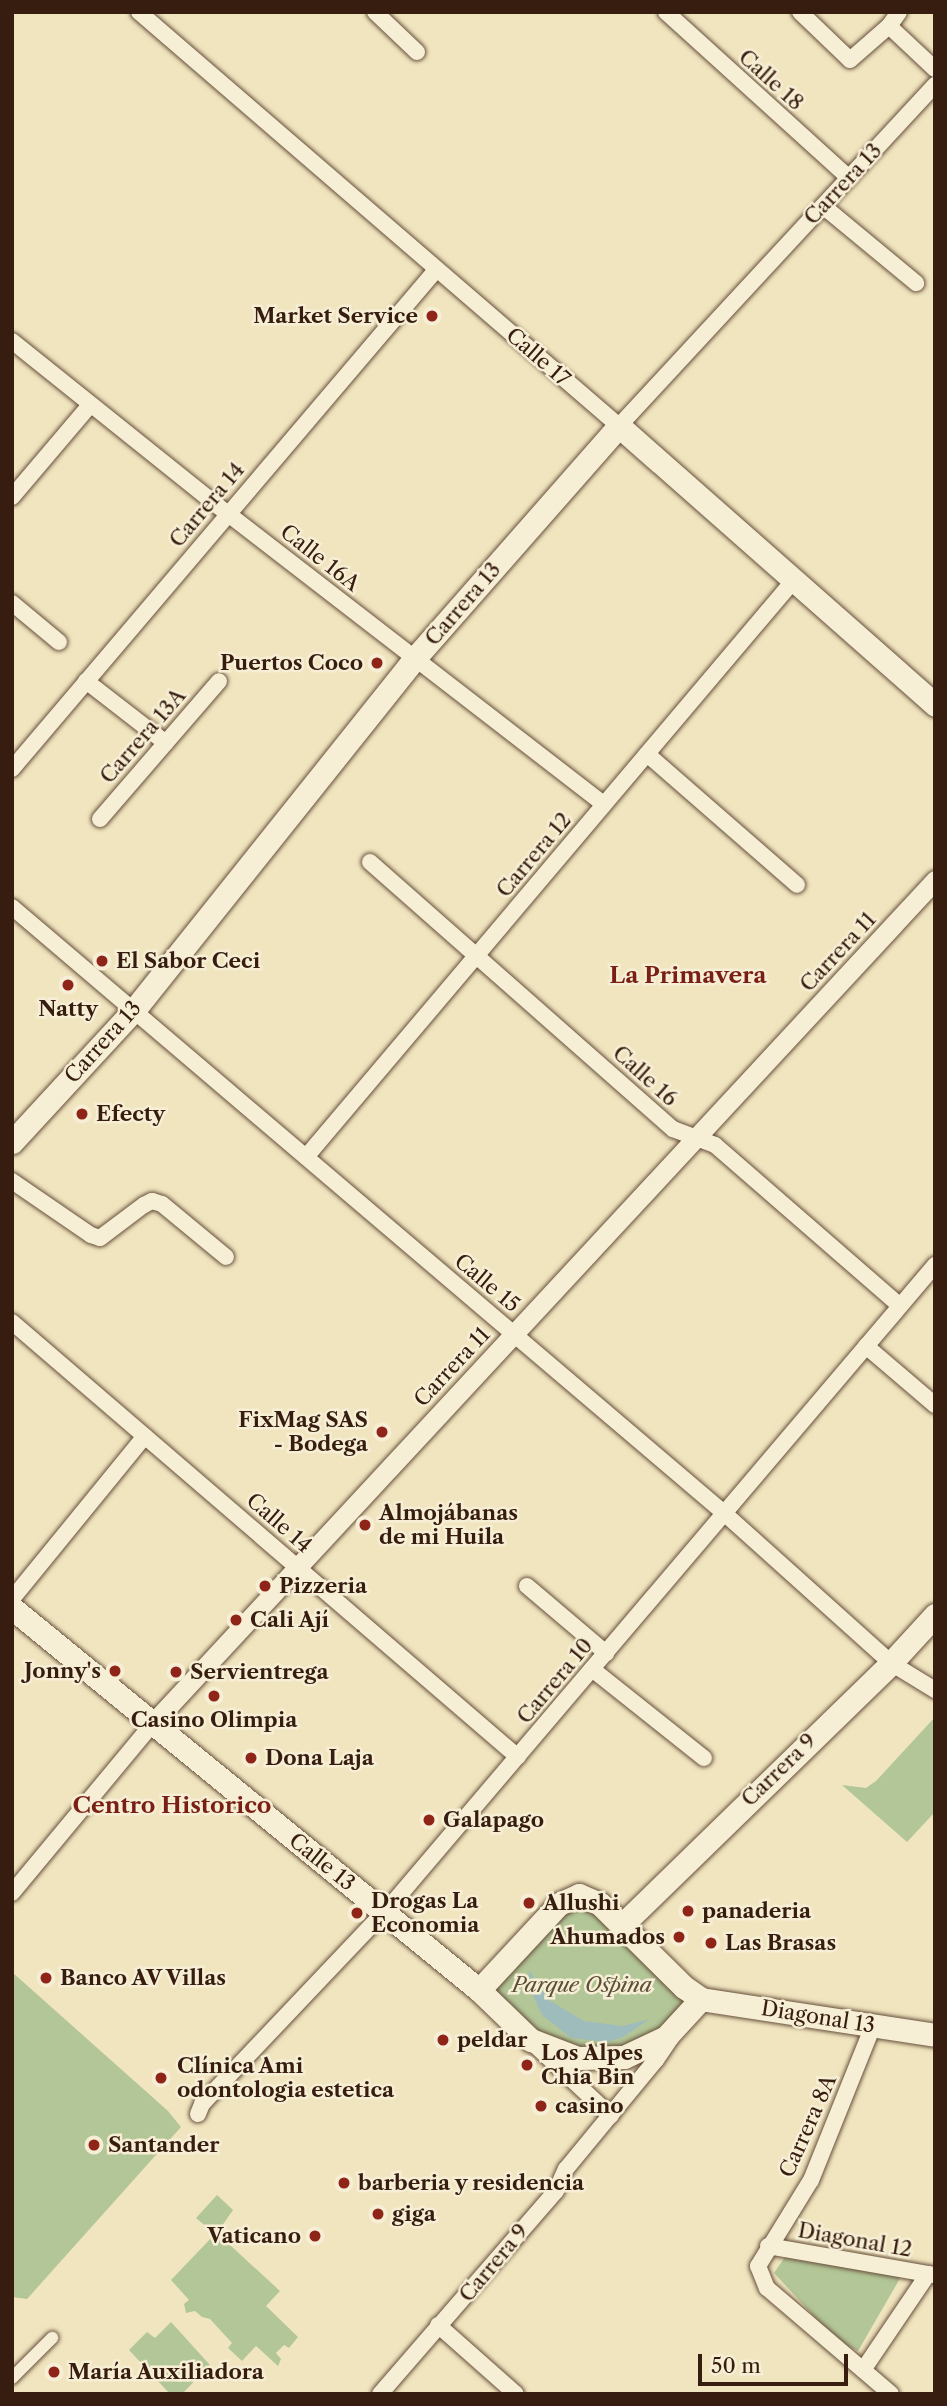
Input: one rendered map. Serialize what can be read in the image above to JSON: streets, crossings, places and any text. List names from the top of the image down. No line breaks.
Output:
{"streets":{"main road":["Carrera 13","Calle 17","Carrera 9","Calle 13","Diagonal 13"],"street":["Calle 18","Carrera 14","Calle 16A","Carrera 13A","Carrera 12","Carrera 11","Calle 16","Calle 15","Calle 14","Carrera 10","Carrera 8A","Diagonal 12"]},"crossings":[["Calle 18","Carrera 13"],["Carrera 13","Calle 17"],["Carrera 13","Calle 16A"],["Carrera 13","Calle 15"],["Calle 17","Carrera 14"],["Calle 17","Carrera 12"],["Carrera 14","Calle 16A"],["Calle 16A","Carrera 12"],["Carrera 12","Calle 16"],["Carrera 12","Calle 15"],["Carrera 11","Calle 16"],["Carrera 11","Calle 15"],["Carrera 11","Calle 14"],["Carrera 11","Calle 13"],["Calle 16","Carrera 10"],["Calle 15","Carrera 10"],["Calle 15","Carrera 9"],["Calle 14","Carrera 10"],["Carrera 10","Calle 13"],["Carrera 9","Calle 13"],["Calle 13","Diagonal 13"],["Diagonal 13","Carrera 8A"],["Carrera 8A","Diagonal 12"]],"districts":["La Primavera","Centro Historico"],"parks":["Parque Ospina"],"places":["Market Service","Puertos Coco","El Sabor Ceci","Natty","Efecty","FixMag SAS - Bodega","Almojábanas de mi Huila","Pizzeria","Cali Ají","Jonny's","Servientrega","Casino Olimpia","Dona Laja","Galapago","Allushi","panaderia","Drogas La Economia","Ahumados","Las Brasas","Banco AV Villas","peldar","Los Alpes Chia Bin","Clínica Ami odontologia estetica","casino","Santander","barberia y residencia","giga","Vaticano","María Auxiliadora"],"scale_bar":"50 m"}
